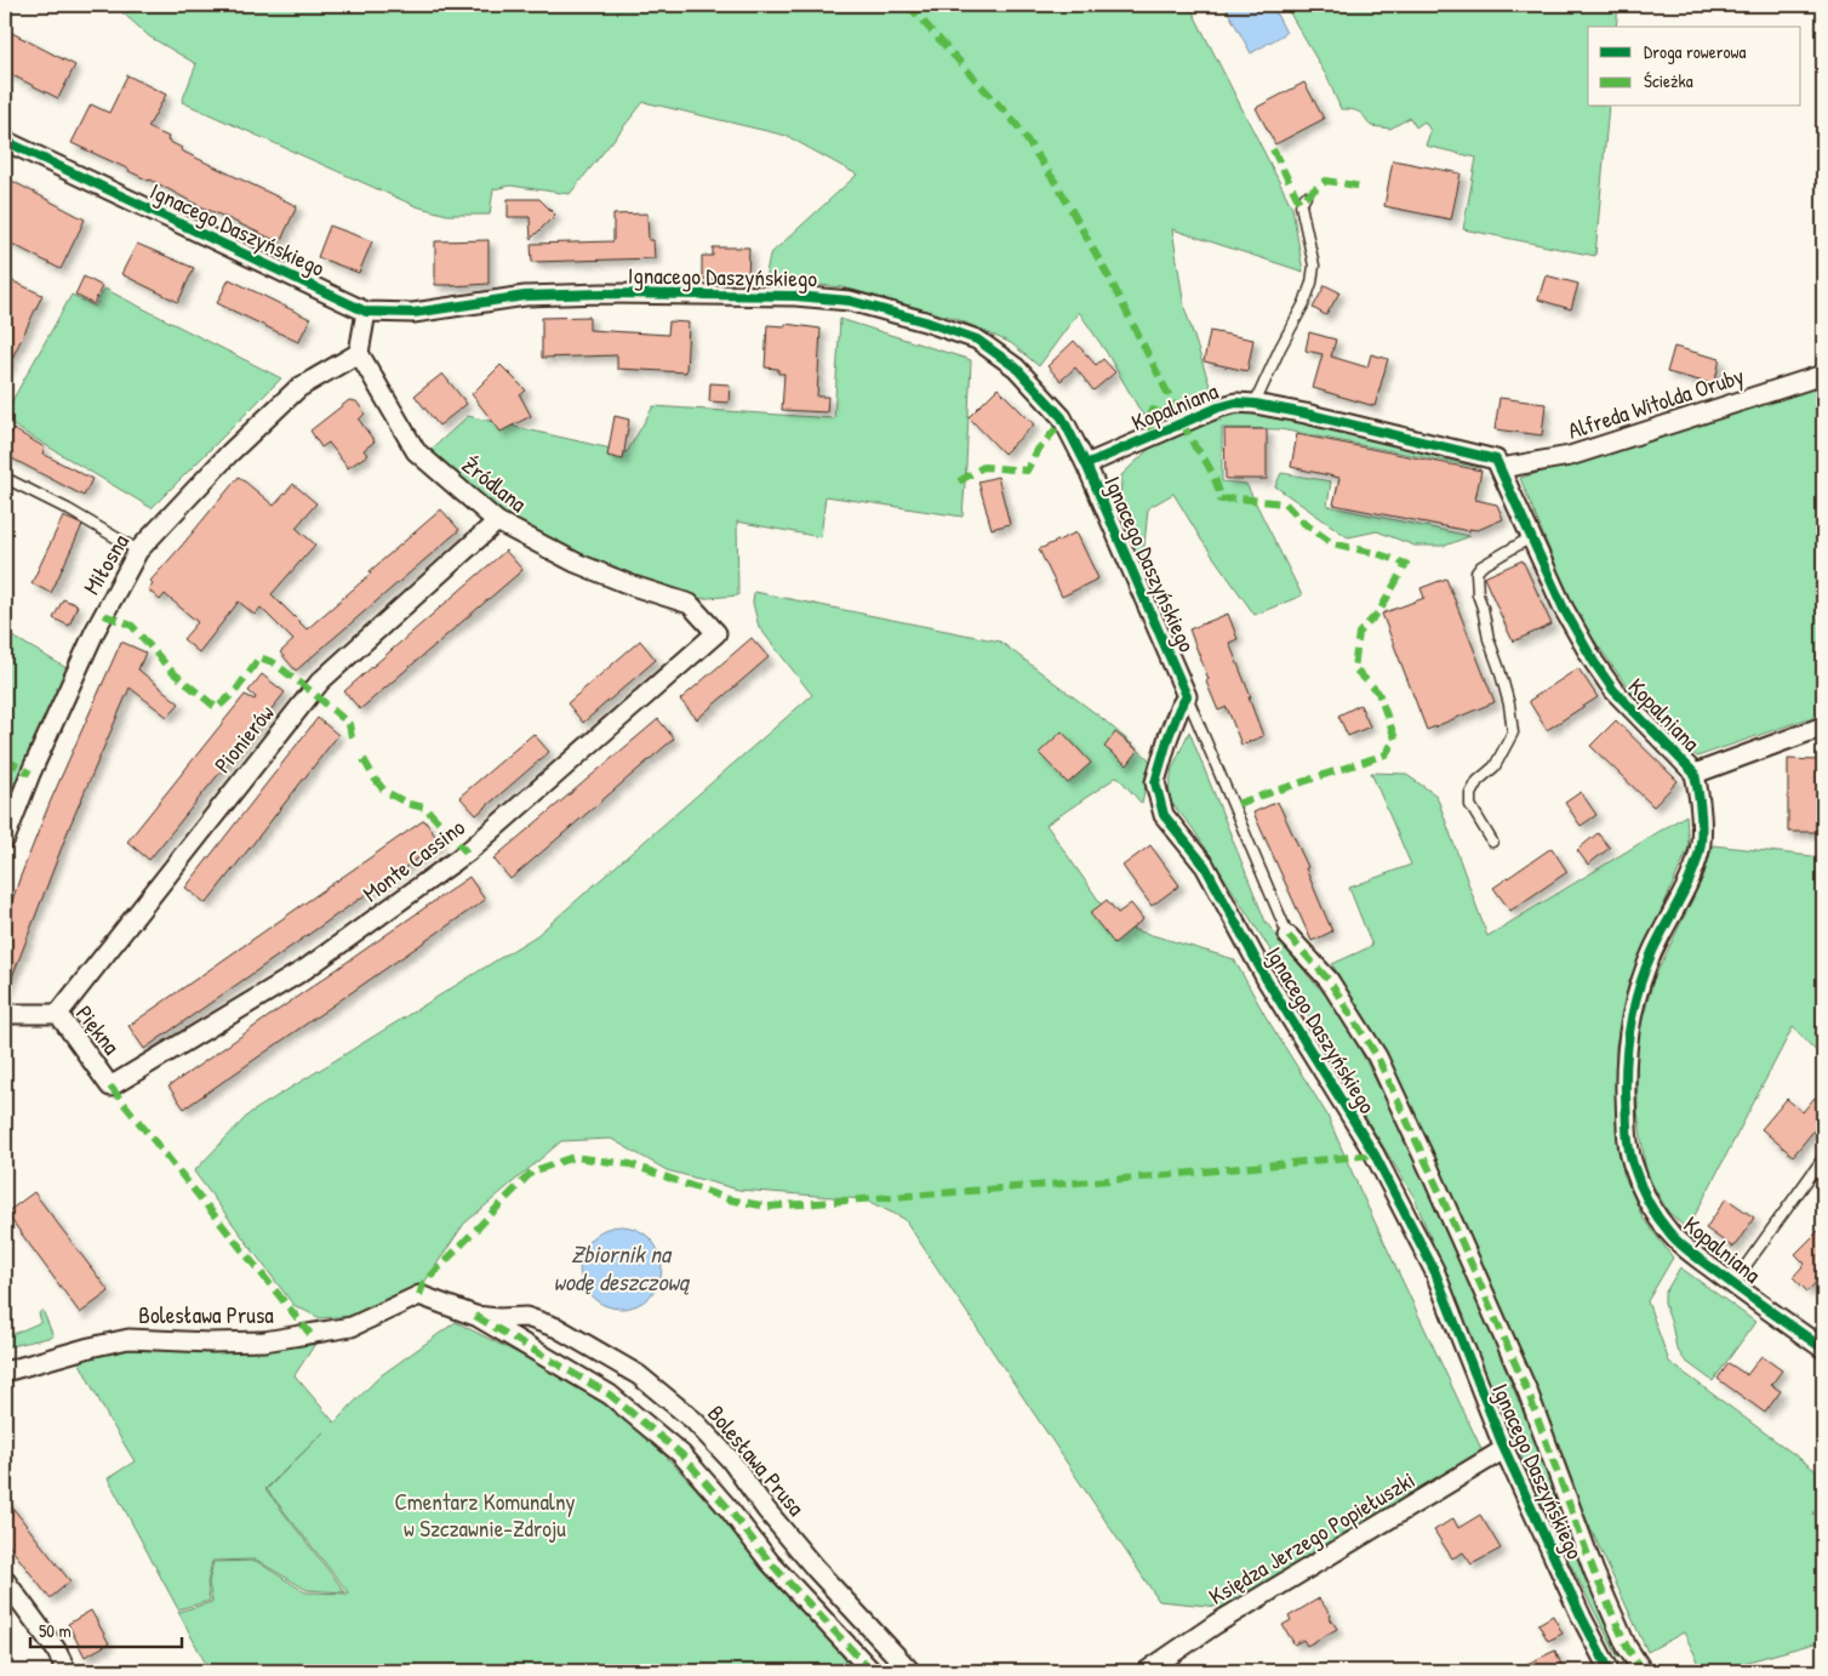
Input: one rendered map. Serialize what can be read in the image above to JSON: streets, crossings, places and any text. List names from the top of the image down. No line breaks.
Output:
{"streets":{"street":["Ignacego Daszyńskiego","Alfreda Witolda Oruby","Kopalniana","Źródlana","Miłosna","Pionierów","Monte Cassino","Piękna","Bolesława Prusa","Księdza Jerzego Popiełuszki"]},"crossings":[["Ignacego Daszyńskiego","Kopalniana"],["Ignacego Daszyńskiego","Księdza Jerzego Popiełuszki"],["Alfreda Witolda Oruby","Kopalniana"],["Źródlana","Miłosna"],["Źródlana","Pionierów"],["Źródlana","Monte Cassino"],["Pionierów","Piękna"],["Monte Cassino","Piękna"]],"water":["Zbiornik na wodę deszczową"],"parks":["Cmentarz Komunalny w Szczawnie-Zdroju"],"legend":["Droga rowerowa","Ścieżka"],"scale_bar":"50 m"}
